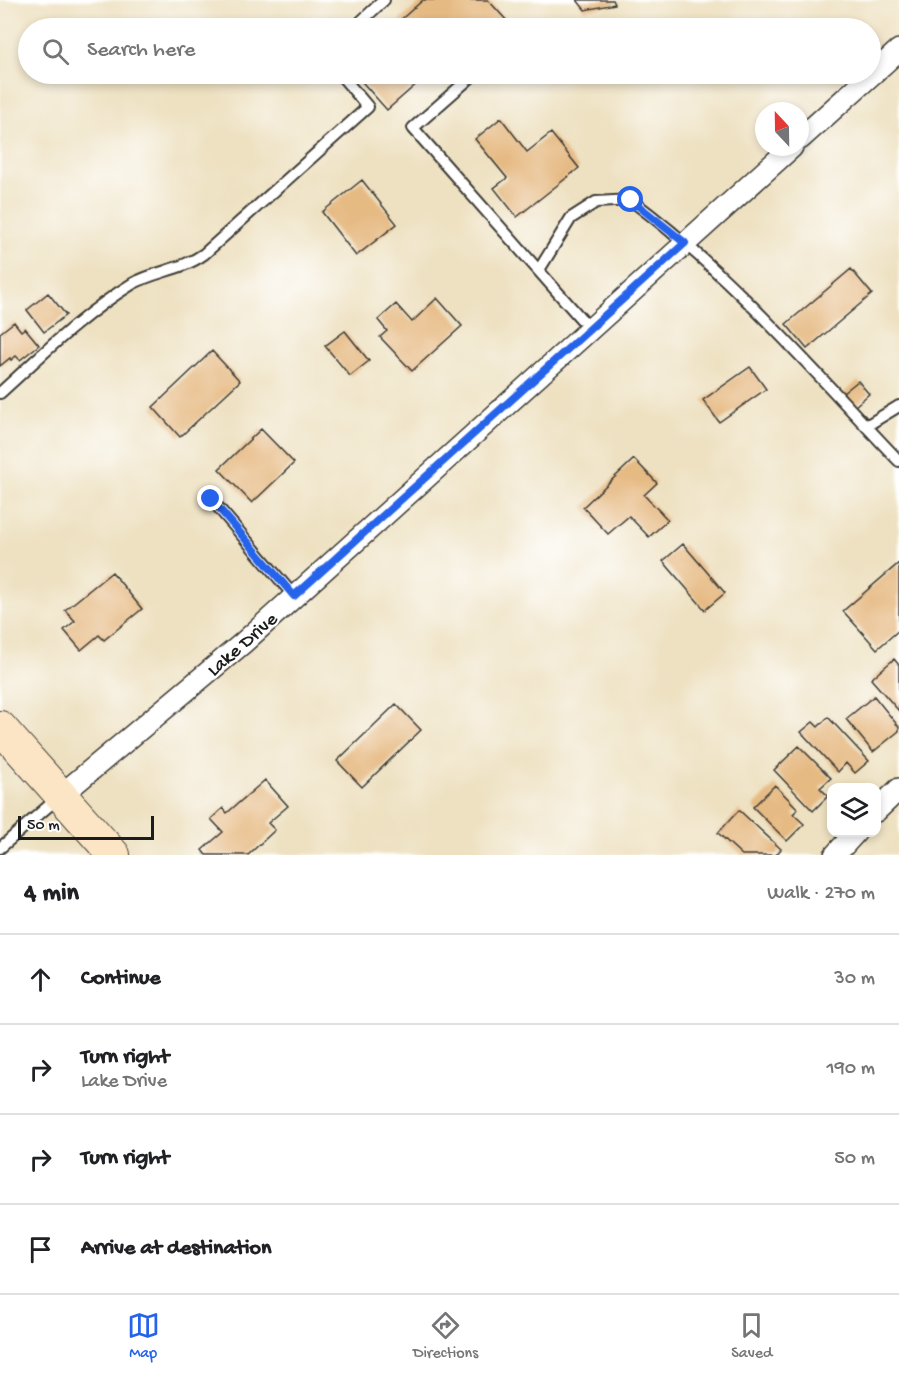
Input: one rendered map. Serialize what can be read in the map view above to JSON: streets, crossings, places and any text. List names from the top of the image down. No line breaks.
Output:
{"streets":{"street":["Lake Drive"]},"scale_bar":"50 m","north":"top","page":{"search":"Search here","scale":"50 m","heading":["4 min","Walk · 270 m"],"list":[["Continue","30 m"],["Turn right","Lake Drive","190 m"],["Turn right","50 m"],"Arrive at destination"],"nav":["Map","Directions","Saved"]}}
